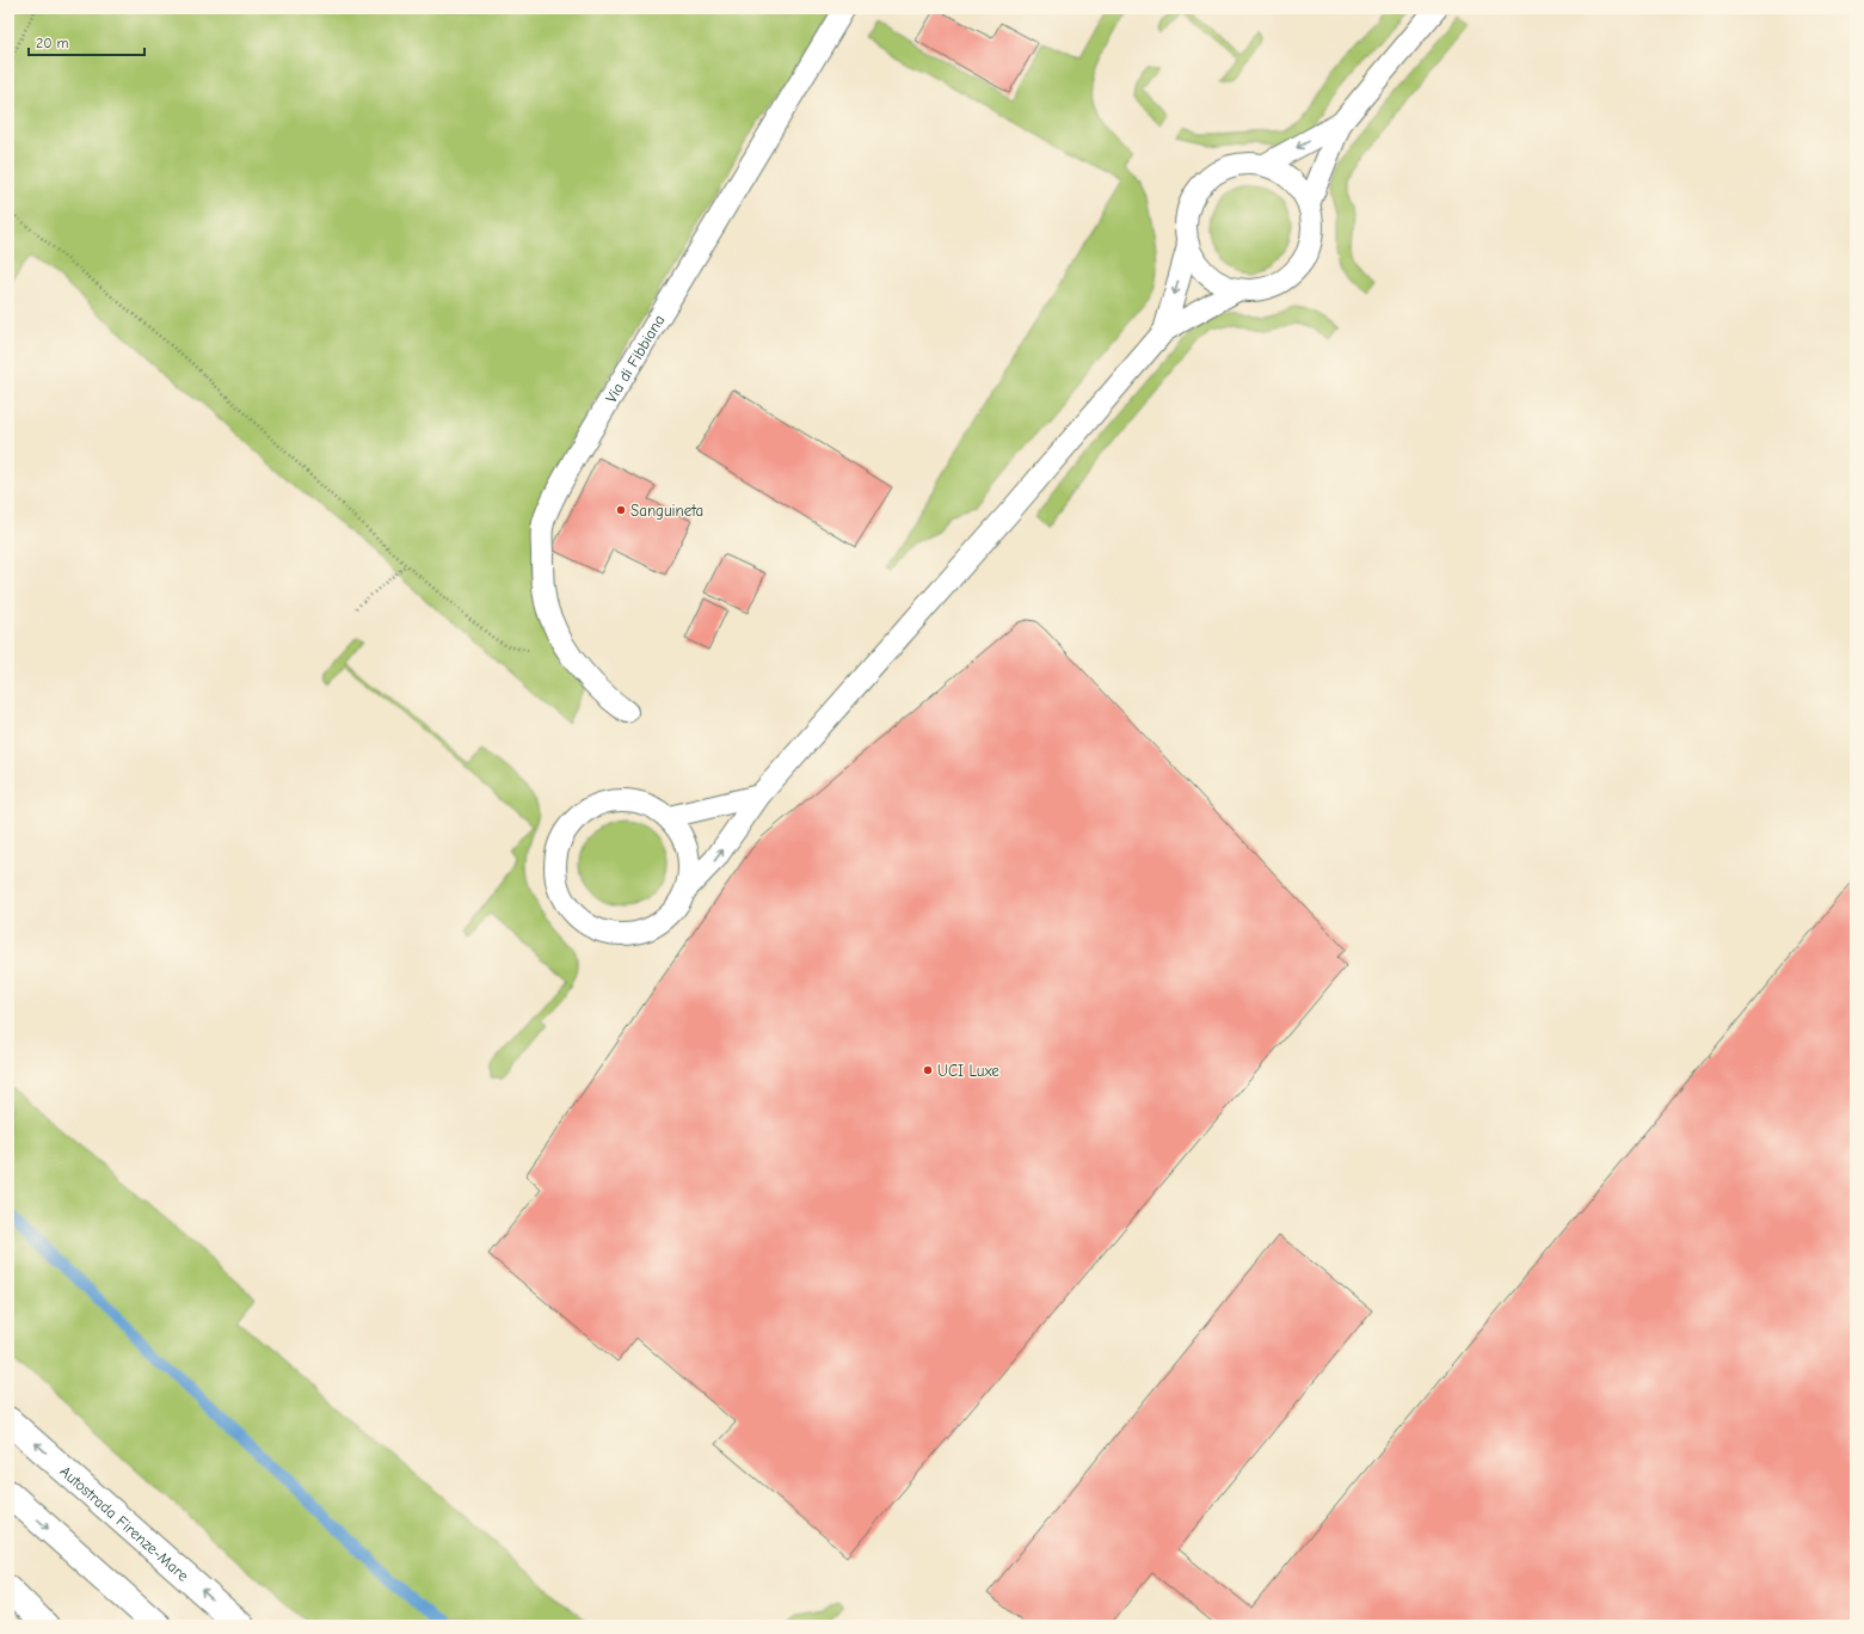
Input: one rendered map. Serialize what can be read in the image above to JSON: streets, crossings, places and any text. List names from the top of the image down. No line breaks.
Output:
{"streets":{"main road":["Autostrada Firenze-Mare"],"lane":["Via di Fibbiana"]},"places":["Sanguineta","UCI Luxe"],"scale_bar":"20 m"}
